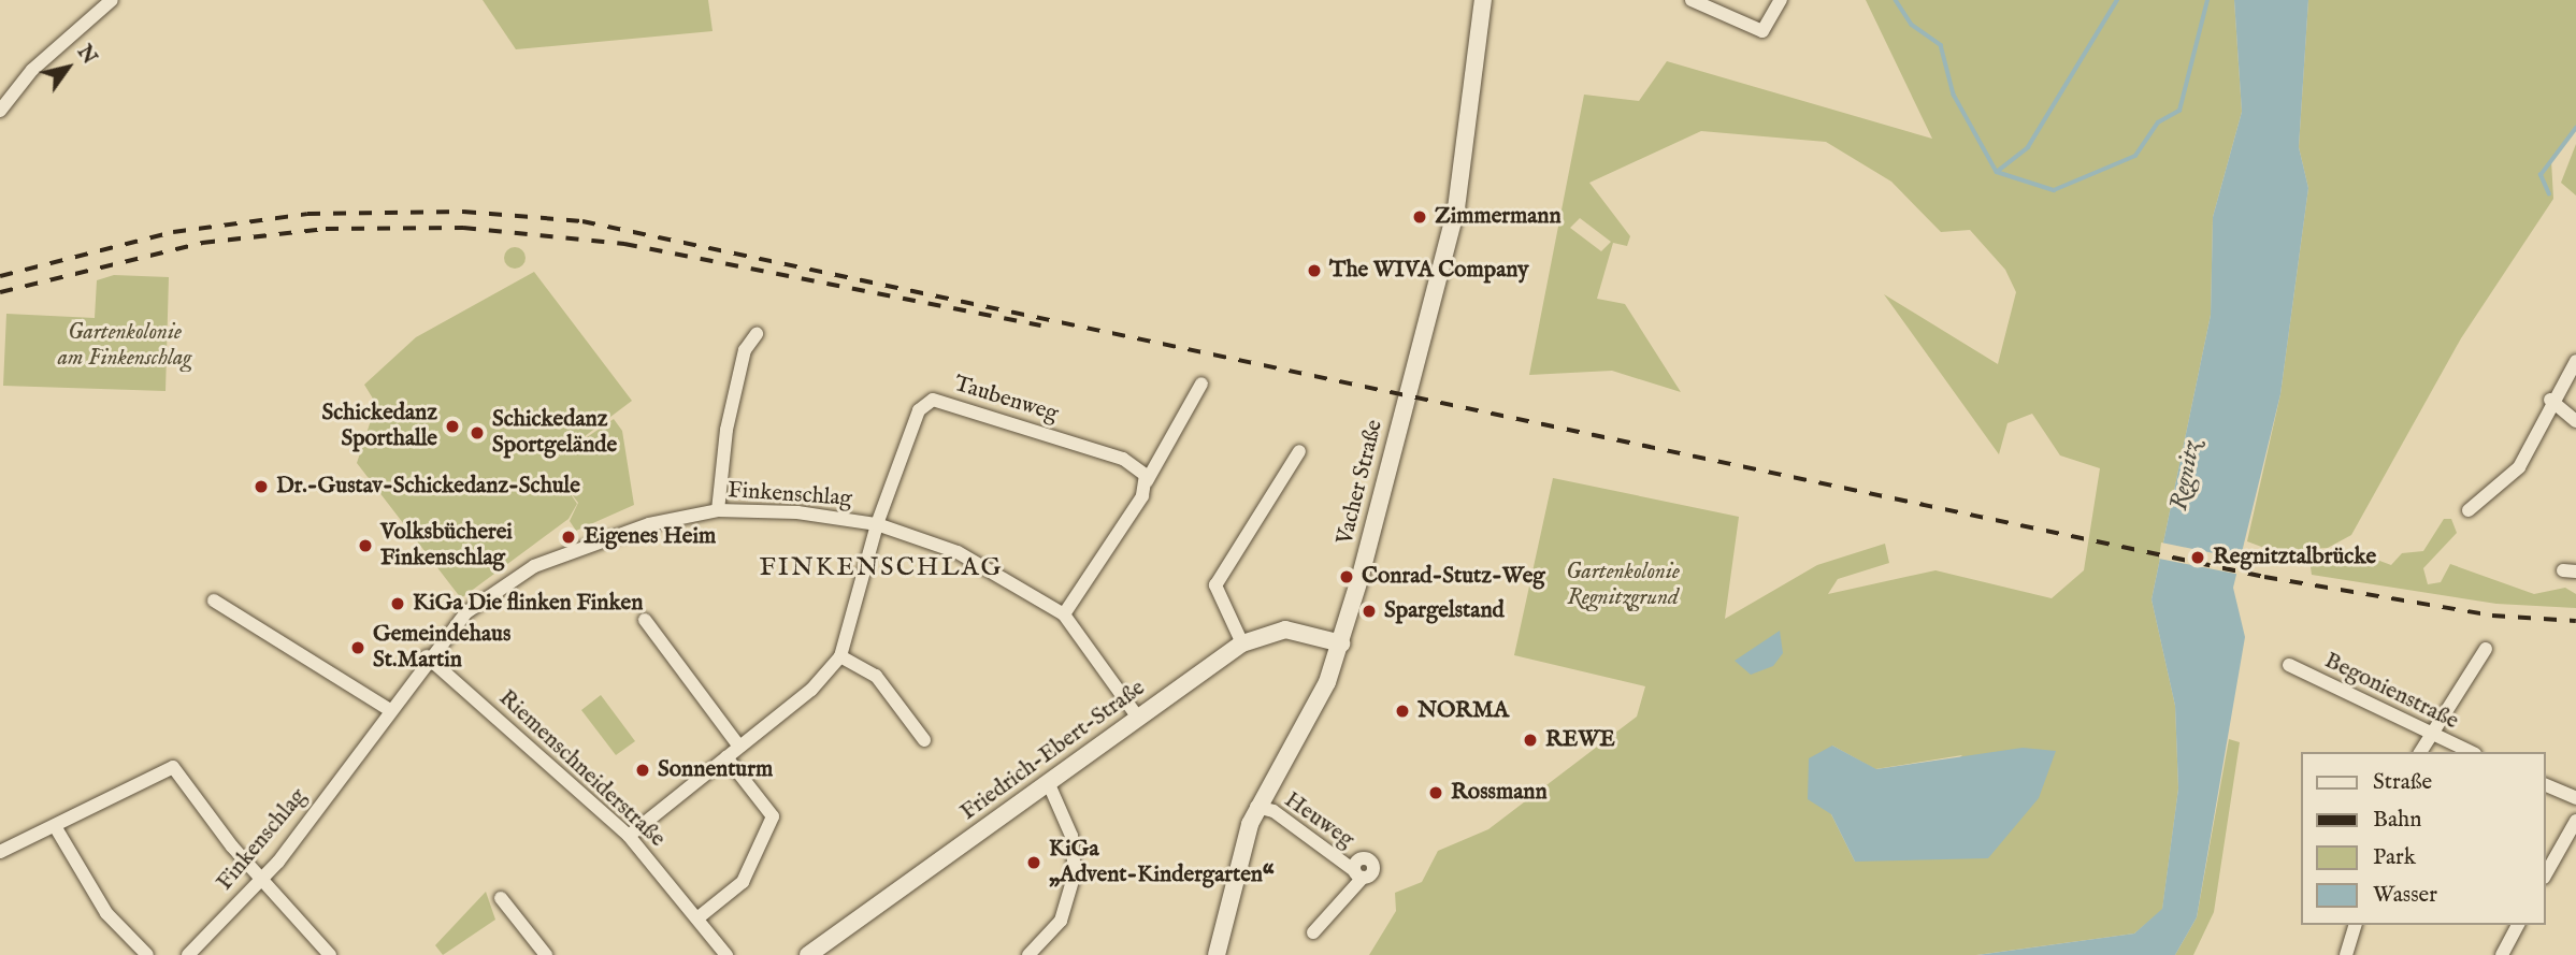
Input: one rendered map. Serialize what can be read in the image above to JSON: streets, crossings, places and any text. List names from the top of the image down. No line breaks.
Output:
{"streets":{"street":["Taubenweg","Vacher Straße","Finkenschlag","Begonienstraße","Friedrich-Ebert-Straße","Riemenschneiderstraße","Heuweg"]},"crossings":[["Taubenweg","Finkenschlag"],["Vacher Straße","Friedrich-Ebert-Straße"],["Vacher Straße","Heuweg"],["Finkenschlag","Friedrich-Ebert-Straße"],["Finkenschlag","Riemenschneiderstraße"]],"districts":["FINKENSCHLAG"],"water":["Regnitz"],"parks":["Gartenkolonie am Finkenschlag","Gartenkolonie Regnitzgrund"],"places":["Zimmermann","The WIVA Company","Schickedanz Sporthalle","Schickedanz Sportgelände","Dr.-Gustav-Schickedanz-Schule","Eigenes Heim","Volksbücherei Finkenschlag","Regnitztalbrücke","Conrad-Stutz-Weg","KiGa Die flinken Finken","Spargelstand","Gemeindehaus St.Martin","NORMA","REWE","Sonnenturm","Rossmann","KiGa „Advent-Kindergarten“"],"legend":["Straße","Bahn","Park","Wasser"],"north":"top right"}
